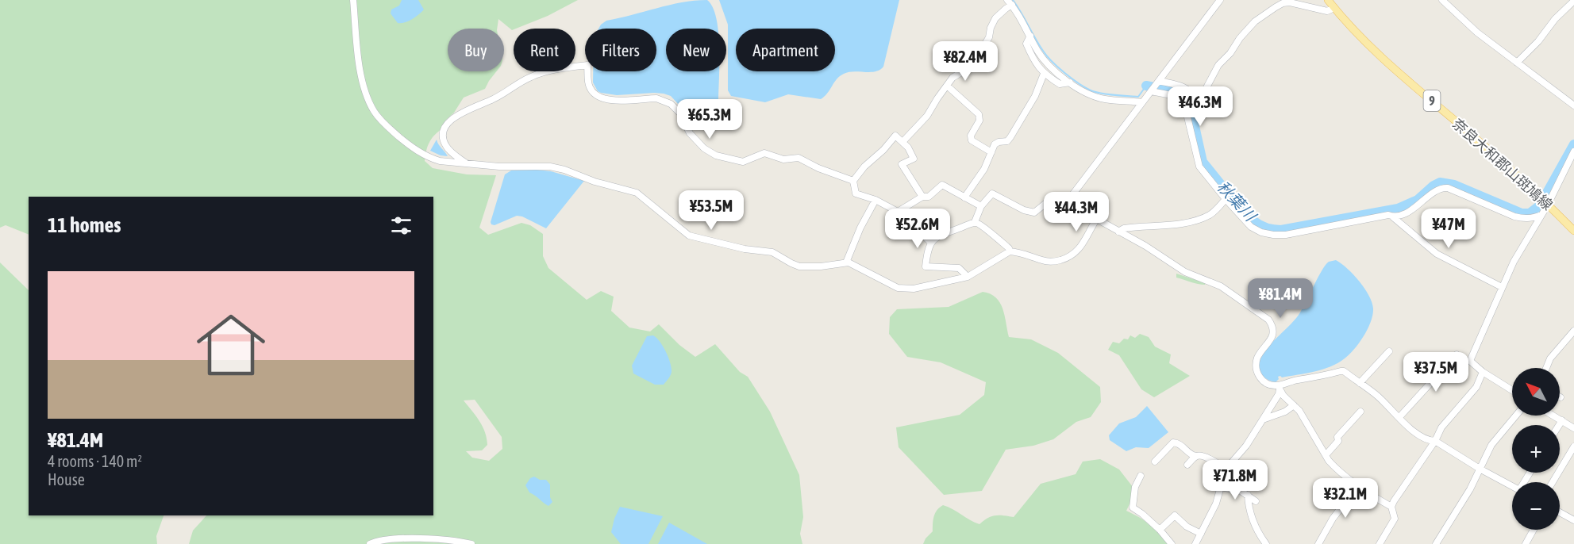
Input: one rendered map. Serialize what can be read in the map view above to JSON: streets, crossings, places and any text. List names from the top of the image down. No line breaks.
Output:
{"streets":{"main road":["9","奈良大和郡山斑鳩線"]},"water":["秋葉川"],"north":"top left","page":{"chip":["Buy","Rent","Filters","New","Apartment"],"price":["¥82.4M","¥46.3M","¥65.3M","¥53.5M","¥44.3M","¥52.6M","¥47M","¥81.4M","¥37.5M","¥71.8M","¥32.1M"],"heading":"11 homes","list":[{"name":"¥81.4M","note":"4 rooms · 140 m² · House"}],"map_buttons":["+","−"]}}
